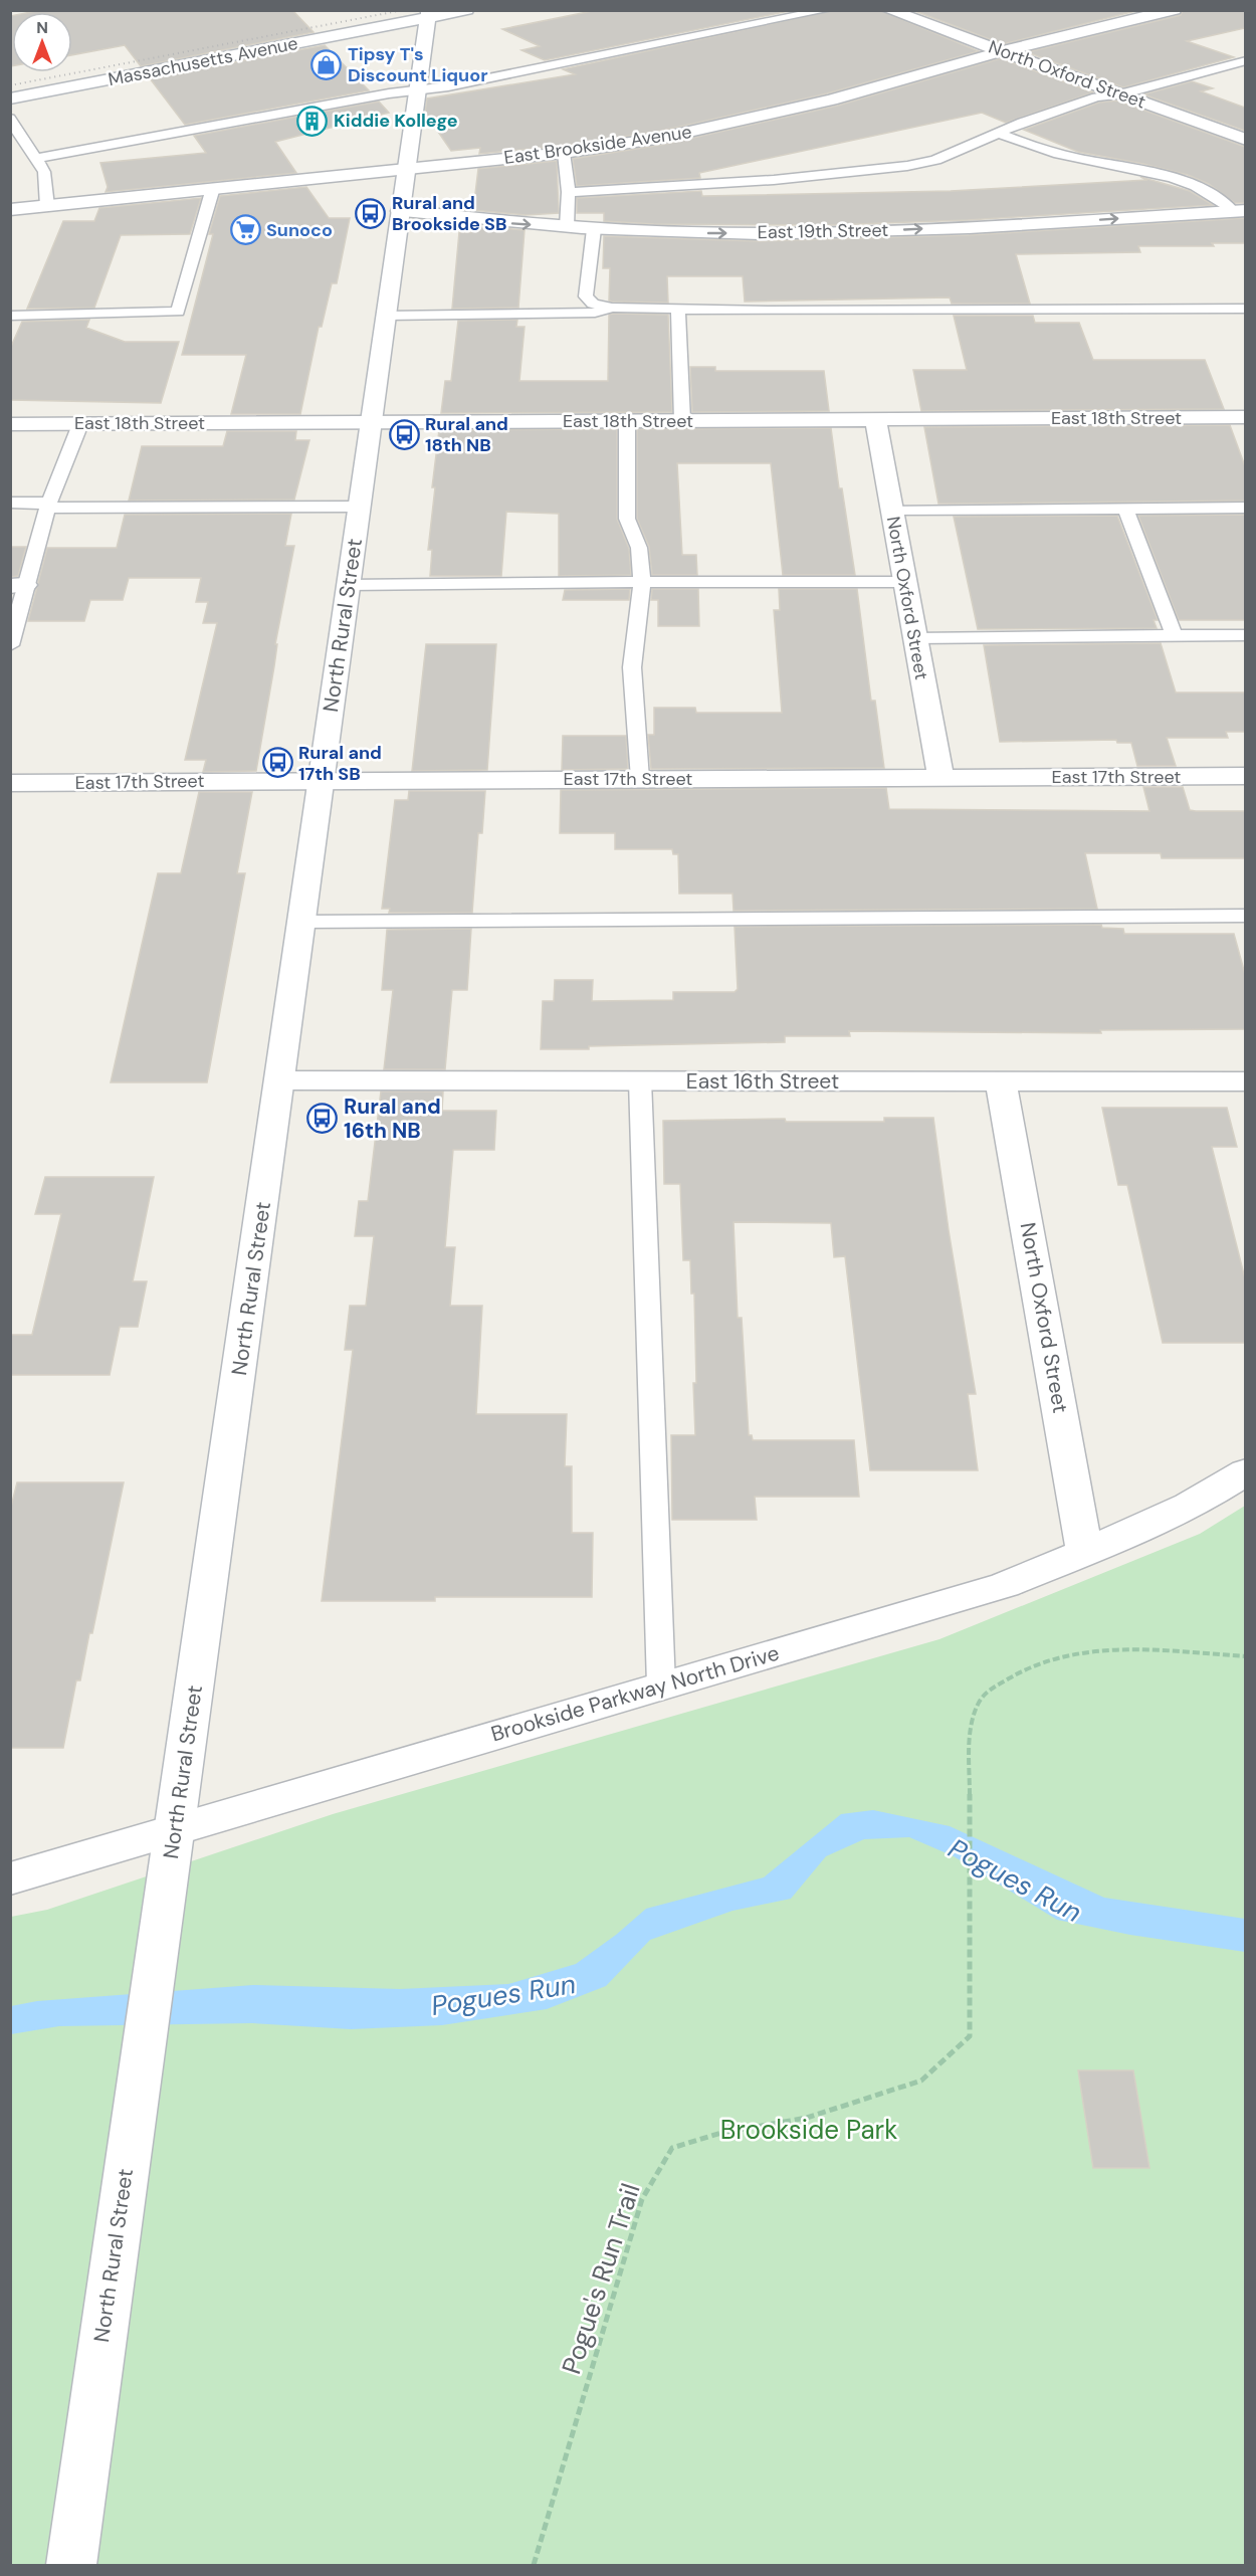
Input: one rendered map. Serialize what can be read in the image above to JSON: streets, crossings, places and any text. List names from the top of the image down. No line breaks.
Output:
{"streets":{"street":["Massachusetts Avenue","North Oxford Street","East Brookside Avenue","East 19th Street","East 18th Street","North Rural Street","East 17th Street","East 16th Street","Brookside Parkway North Drive"],"path":["Pogue's Run Trail"]},"crossings":[["Massachusetts Avenue","North Rural Street"],["North Oxford Street","East Brookside Avenue"],["North Oxford Street","East 18th Street"],["North Oxford Street","East 17th Street"],["North Oxford Street","East 16th Street"],["North Oxford Street","Brookside Parkway North Drive"],["East Brookside Avenue","North Rural Street"],["East 19th Street","North Rural Street"],["East 18th Street","North Rural Street"],["North Rural Street","East 17th Street"],["North Rural Street","East 16th Street"],["North Rural Street","Brookside Parkway North Drive"]],"one_way":["East 19th Street"],"water":["Pogues Run"],"parks":["Brookside Park"],"places":{"shop":["Tipsy T's Discount Liquor"],"building":["Kiddie Kollege"],"bus stop":["Rural and Brookside SB","Rural and 18th NB","Rural and 17th SB","Rural and 16th NB"],"supermarket":["Sunoco"]},"north":"top"}
